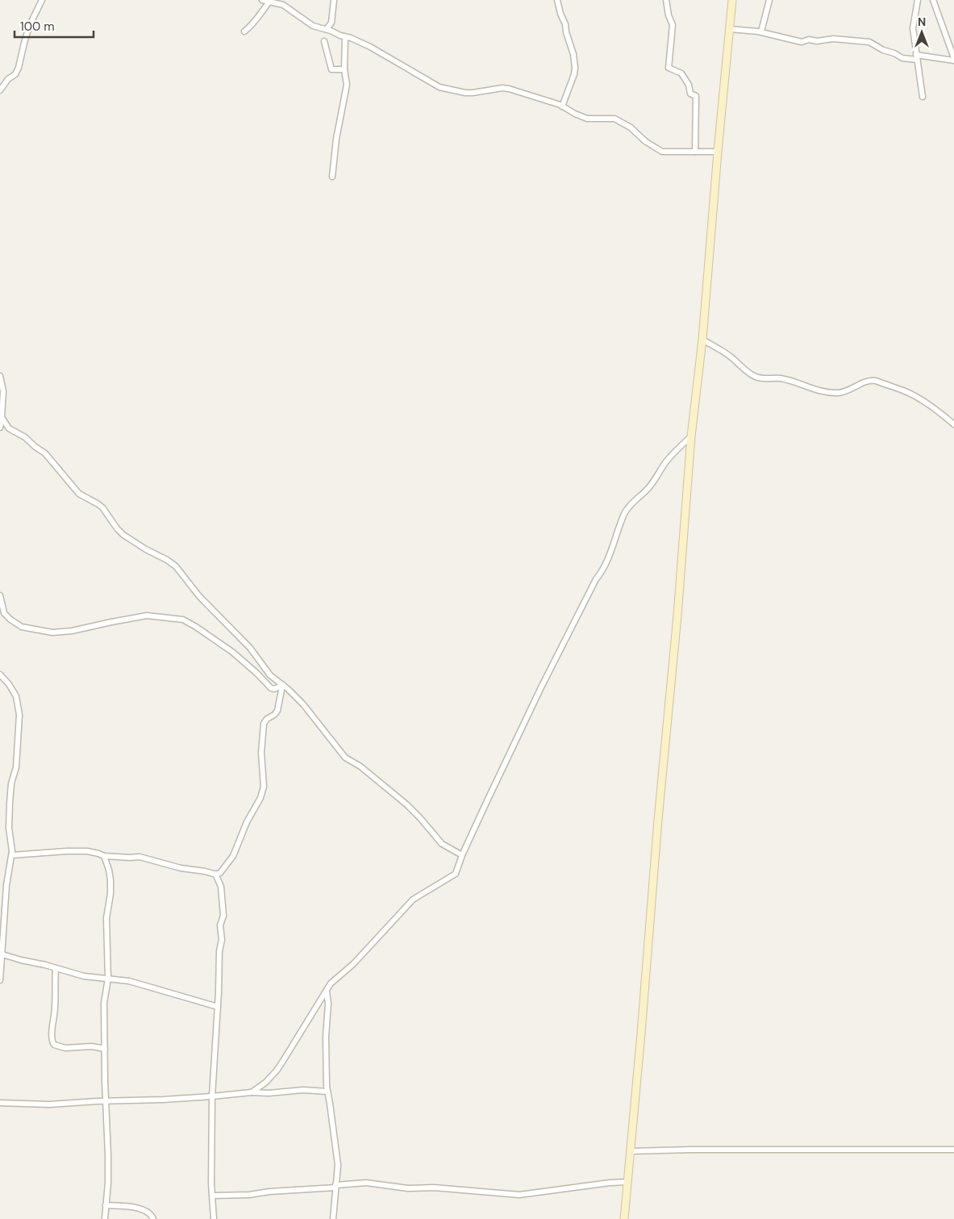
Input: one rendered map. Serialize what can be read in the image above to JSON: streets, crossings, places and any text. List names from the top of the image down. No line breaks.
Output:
{"scale_bar":"100 m","north":"top"}
